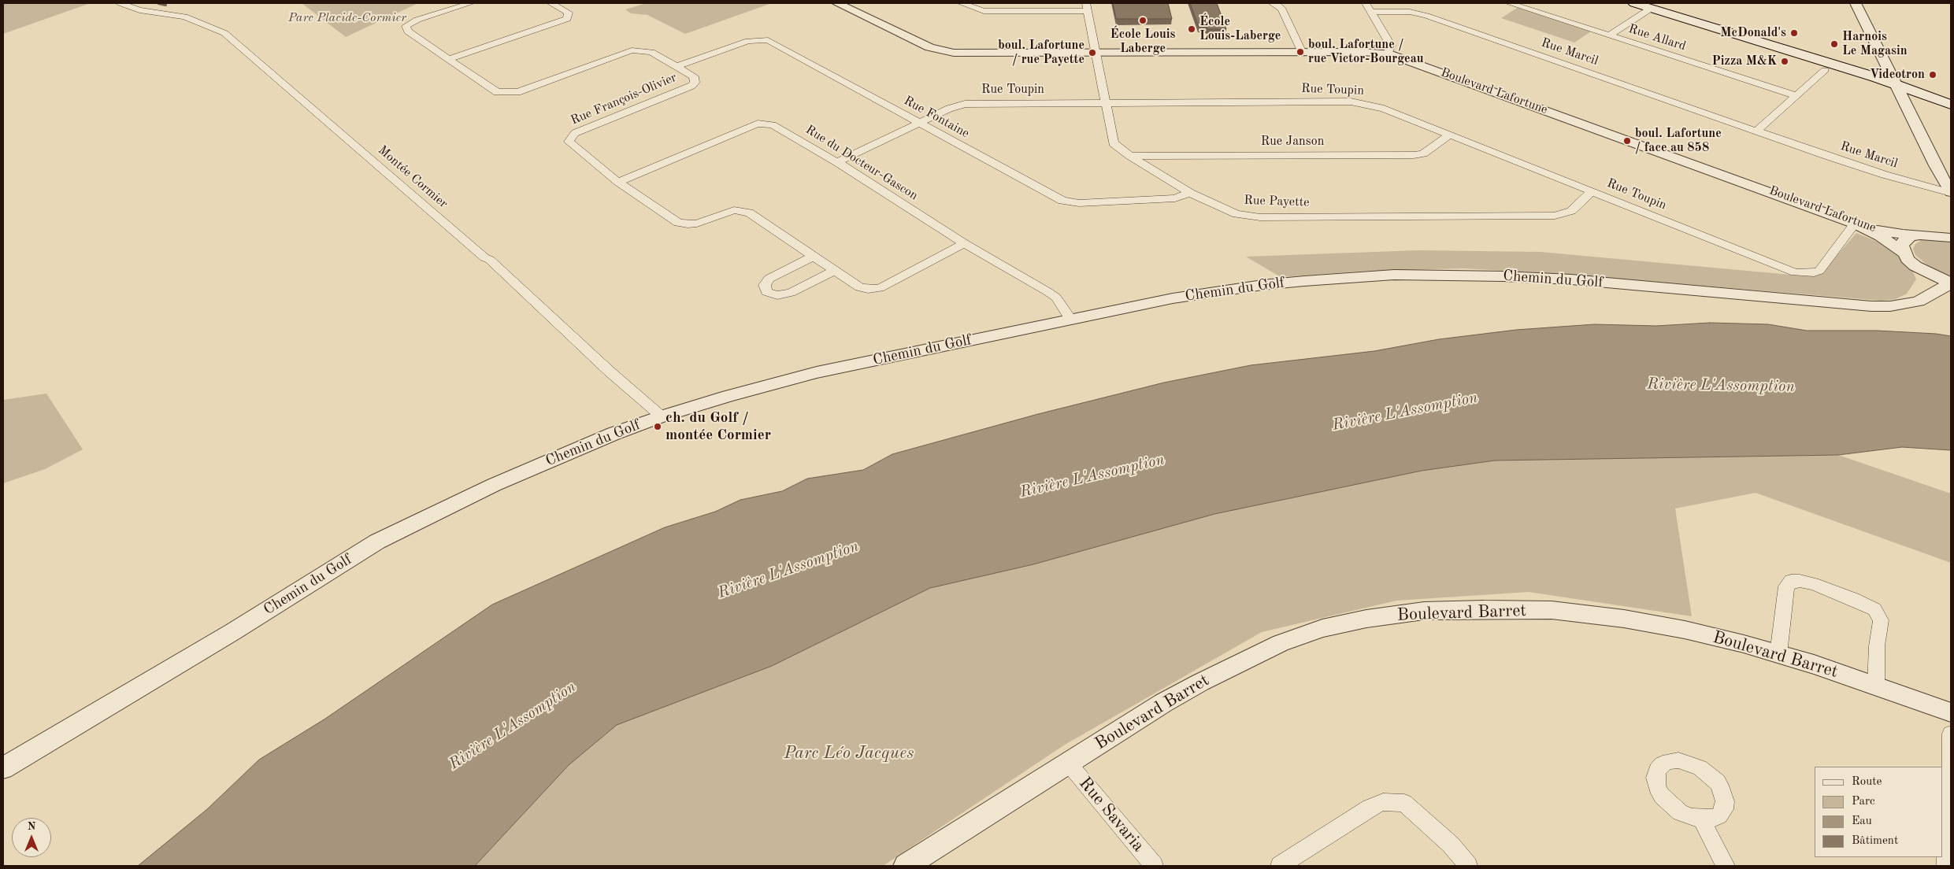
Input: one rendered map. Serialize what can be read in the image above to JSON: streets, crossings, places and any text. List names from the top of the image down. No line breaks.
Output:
{"streets":{"street":["Rue Allard","Rue Marcil","Rue Toupin","Boulevard Lafortune","Rue François-Olivier","Rue Fontaine","Rue Janson","Rue du Docteur-Gascon","Montée Cormier","Rue Payette","Chemin du Golf","Boulevard Barret","Rue Savaria"]},"crossings":[["Rue Toupin","Boulevard Lafortune"],["Rue Toupin","Rue Fontaine"],["Rue Toupin","Rue Janson"],["Rue Toupin","Rue du Docteur-Gascon"],["Rue Toupin","Rue Payette"],["Boulevard Lafortune","Rue Payette"],["Boulevard Lafortune","Chemin du Golf"],["Rue François-Olivier","Rue Fontaine"],["Rue François-Olivier","Rue du Docteur-Gascon"],["Rue Fontaine","Rue Payette"],["Rue Janson","Rue Payette"],["Rue du Docteur-Gascon","Chemin du Golf"],["Montée Cormier","Chemin du Golf"],["Boulevard Barret","Rue Savaria"]],"water":["Rivière L'Assomption"],"parks":["Parc Placide-Cormier","Parc Léo Jacques"],"places":["École Louis Laberge","École Louis-Laberge","McDonald's","Harnois Le Magasin","boul. Lafortune / rue Victor-Bourgeau","boul. Lafortune / rue Payette","Pizza M&K","Videotron","boul. Lafortune / face au 858","ch. du Golf / montée Cormier"],"legend":["Route","Parc","Eau","Bâtiment"],"north":"top"}
